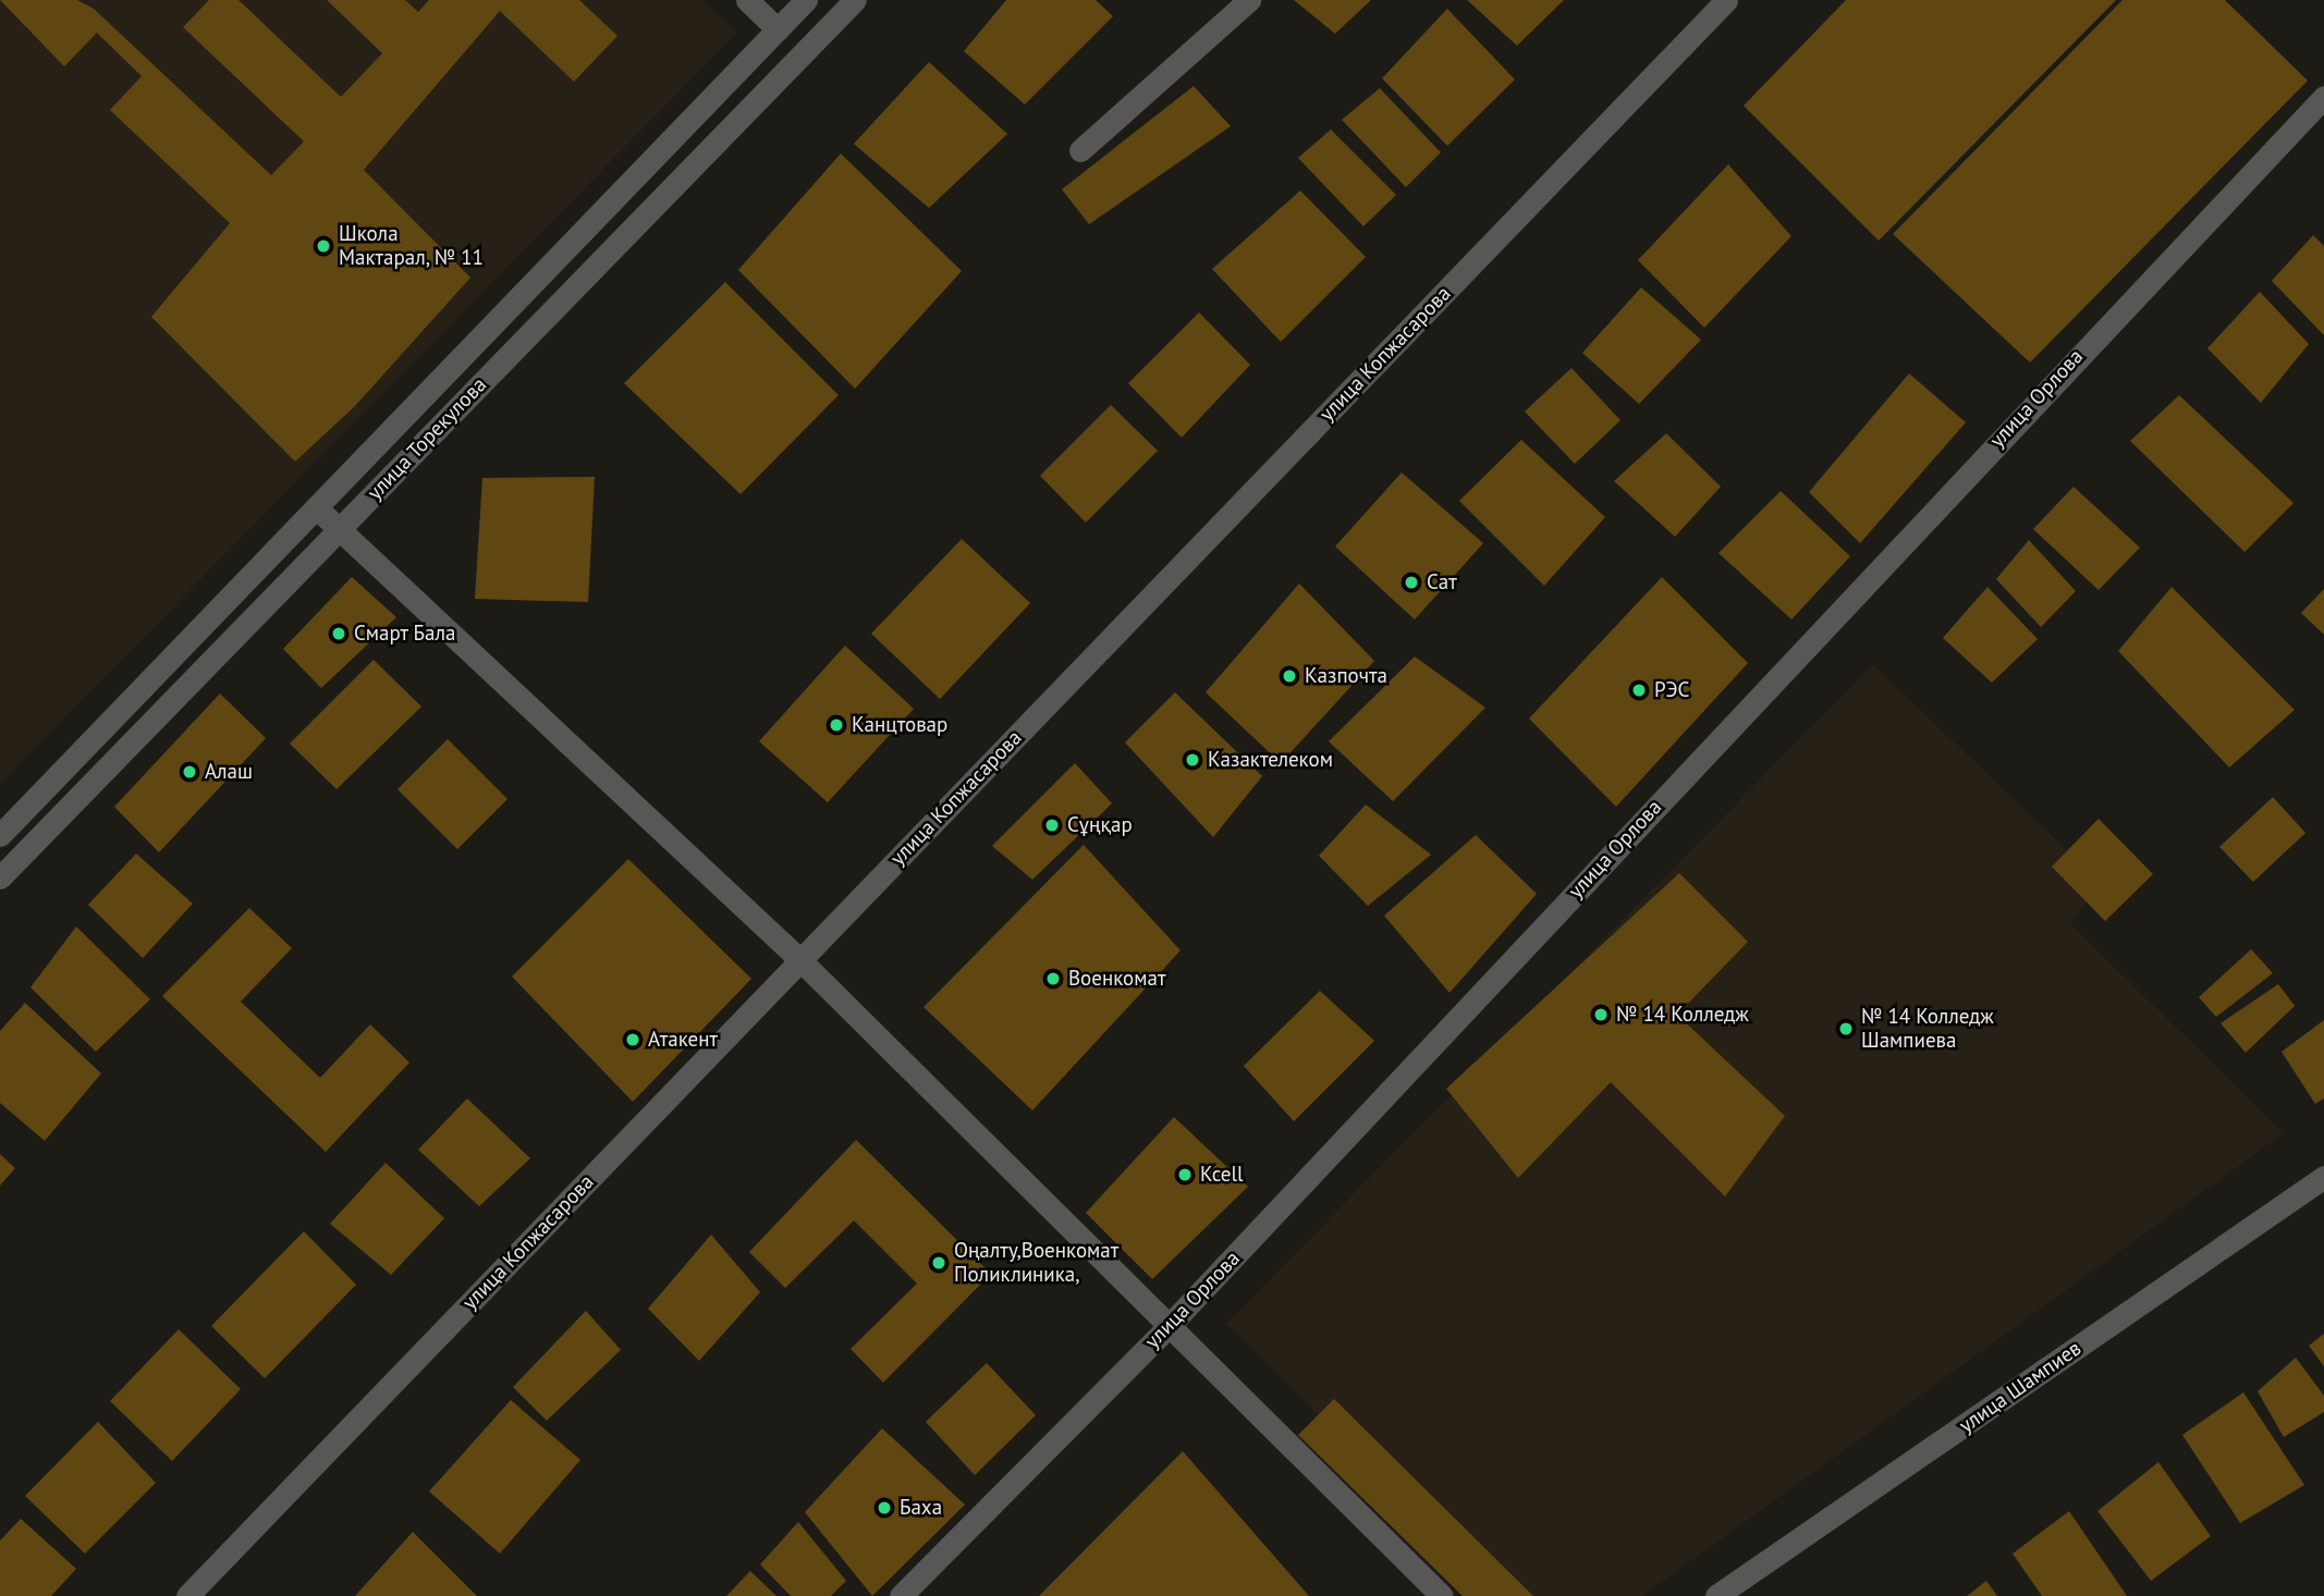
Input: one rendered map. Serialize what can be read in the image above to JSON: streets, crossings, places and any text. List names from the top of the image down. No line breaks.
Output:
{"streets":{"street":["улица Копжасарова","улица Орлова","улица Торекулова","улица Шампиев"]},"places":["Школа Мактарал, № 11","Сат","Смарт Бала","Казпочта","РЭС","Канцтовар","Казактелеком","Алаш","Сұңқар","Военкомат","№ 14 Колледж","№ 14 Колледж Шампиева","Атакент","Kcell","Оңалту,Военкомат Поликлиника,","Баха"]}
